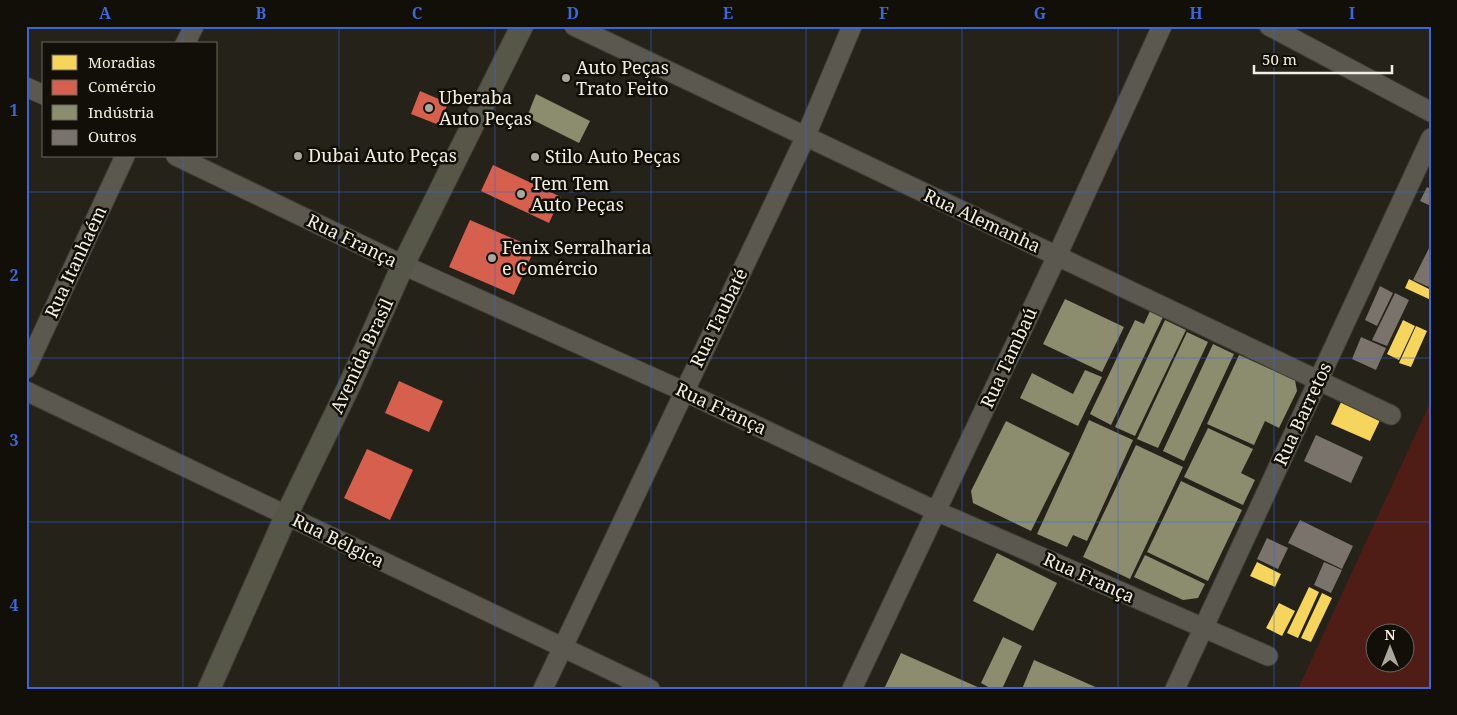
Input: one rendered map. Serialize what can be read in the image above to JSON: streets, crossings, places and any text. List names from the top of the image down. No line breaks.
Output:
{"streets":{"main road":["Avenida Brasil"],"street":["Rua Alemanha","Rua França","Rua Itanhaém","Rua Taubaté","Rua Tambaú","Rua Barretos","Rua Bélgica"]},"crossings":[["Rua Alemanha","Rua Taubaté"],["Rua Alemanha","Rua Tambaú"],["Rua Alemanha","Rua Barretos"],["Rua França","Rua Taubaté"],["Rua França","Avenida Brasil"],["Rua França","Rua Tambaú"],["Rua França","Rua Barretos"],["Rua Taubaté","Rua Bélgica"],["Avenida Brasil","Rua Bélgica"]],"places":["Auto Peças Trato Feito","Uberaba Auto Peças","Dubai Auto Peças","Stilo Auto Peças","Tem Tem Auto Peças","Fenix Serralharia e Comércio"],"legend":["Moradias","Comércio","Indústria","Outros"],"scale_bar":"50 m","north":"top","grid":{"columns":["A","B","C","D","E","F","G","H","I"],"rows":["1","2","3","4"]}}
